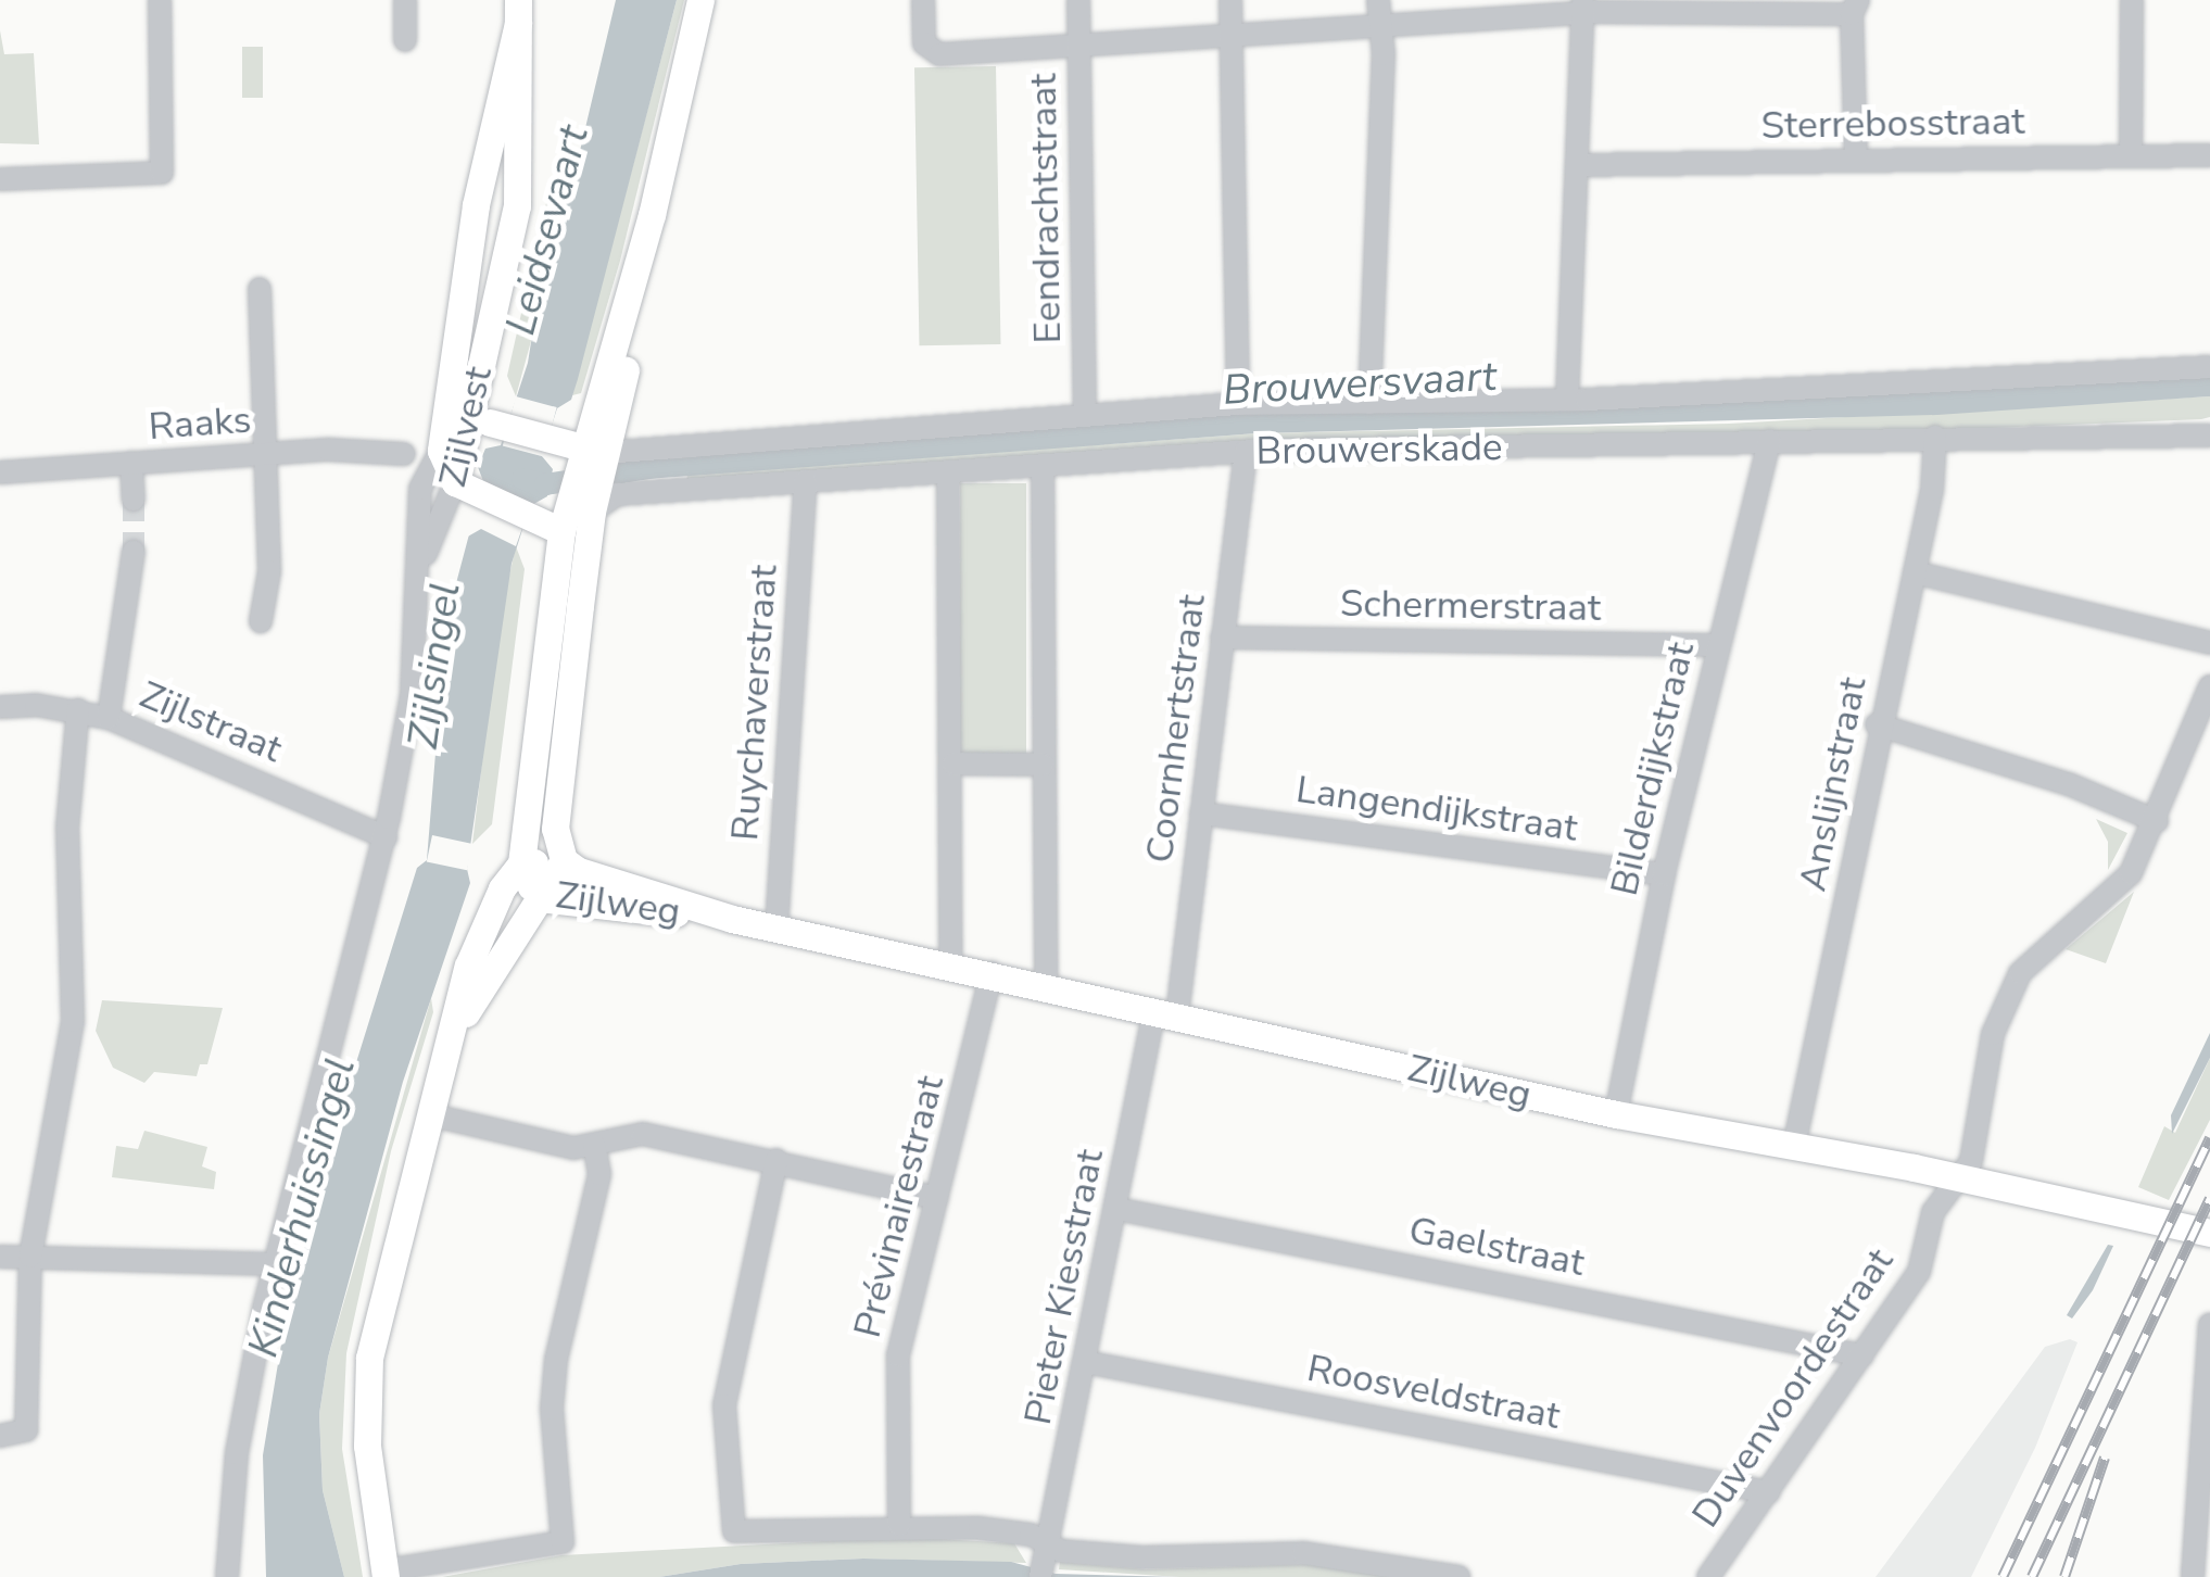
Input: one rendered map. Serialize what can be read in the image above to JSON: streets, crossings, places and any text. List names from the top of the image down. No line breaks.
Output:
{"streets":{"main road":["Zijlvest","Zijlweg"],"street":["Sterrebosstraat","Eendrachtstraat","Raaks","Brouwerskade","Schermerstraat","Ruychaverstraat","Zijlstraat","Coornhertstraat","Bilderdijkstraat","Anslijnstraat","Langendijkstraat","Prévinairestraat","Gaelstraat","Pieter Kiesstraat","Duvenvoordestraat","Roosveldstraat"]},"crossings":[["Zijlvest","Zijlstraat"],["Brouwerskade","Ruychaverstraat"],["Brouwerskade","Coornhertstraat"],["Brouwerskade","Bilderdijkstraat"],["Brouwerskade","Anslijnstraat"],["Schermerstraat","Coornhertstraat"],["Schermerstraat","Bilderdijkstraat"],["Ruychaverstraat","Zijlweg"],["Coornhertstraat","Langendijkstraat"],["Coornhertstraat","Zijlweg"],["Coornhertstraat","Pieter Kiesstraat"],["Bilderdijkstraat","Langendijkstraat"],["Bilderdijkstraat","Zijlweg"],["Anslijnstraat","Zijlweg"],["Zijlweg","Prévinairestraat"],["Zijlweg","Pieter Kiesstraat"],["Zijlweg","Duvenvoordestraat"],["Gaelstraat","Pieter Kiesstraat"],["Gaelstraat","Duvenvoordestraat"],["Pieter Kiesstraat","Roosveldstraat"],["Duvenvoordestraat","Roosveldstraat"]],"water":["Leidsevaart","Brouwersvaart","Zijlsingel","Kinderhuissingel"]}
